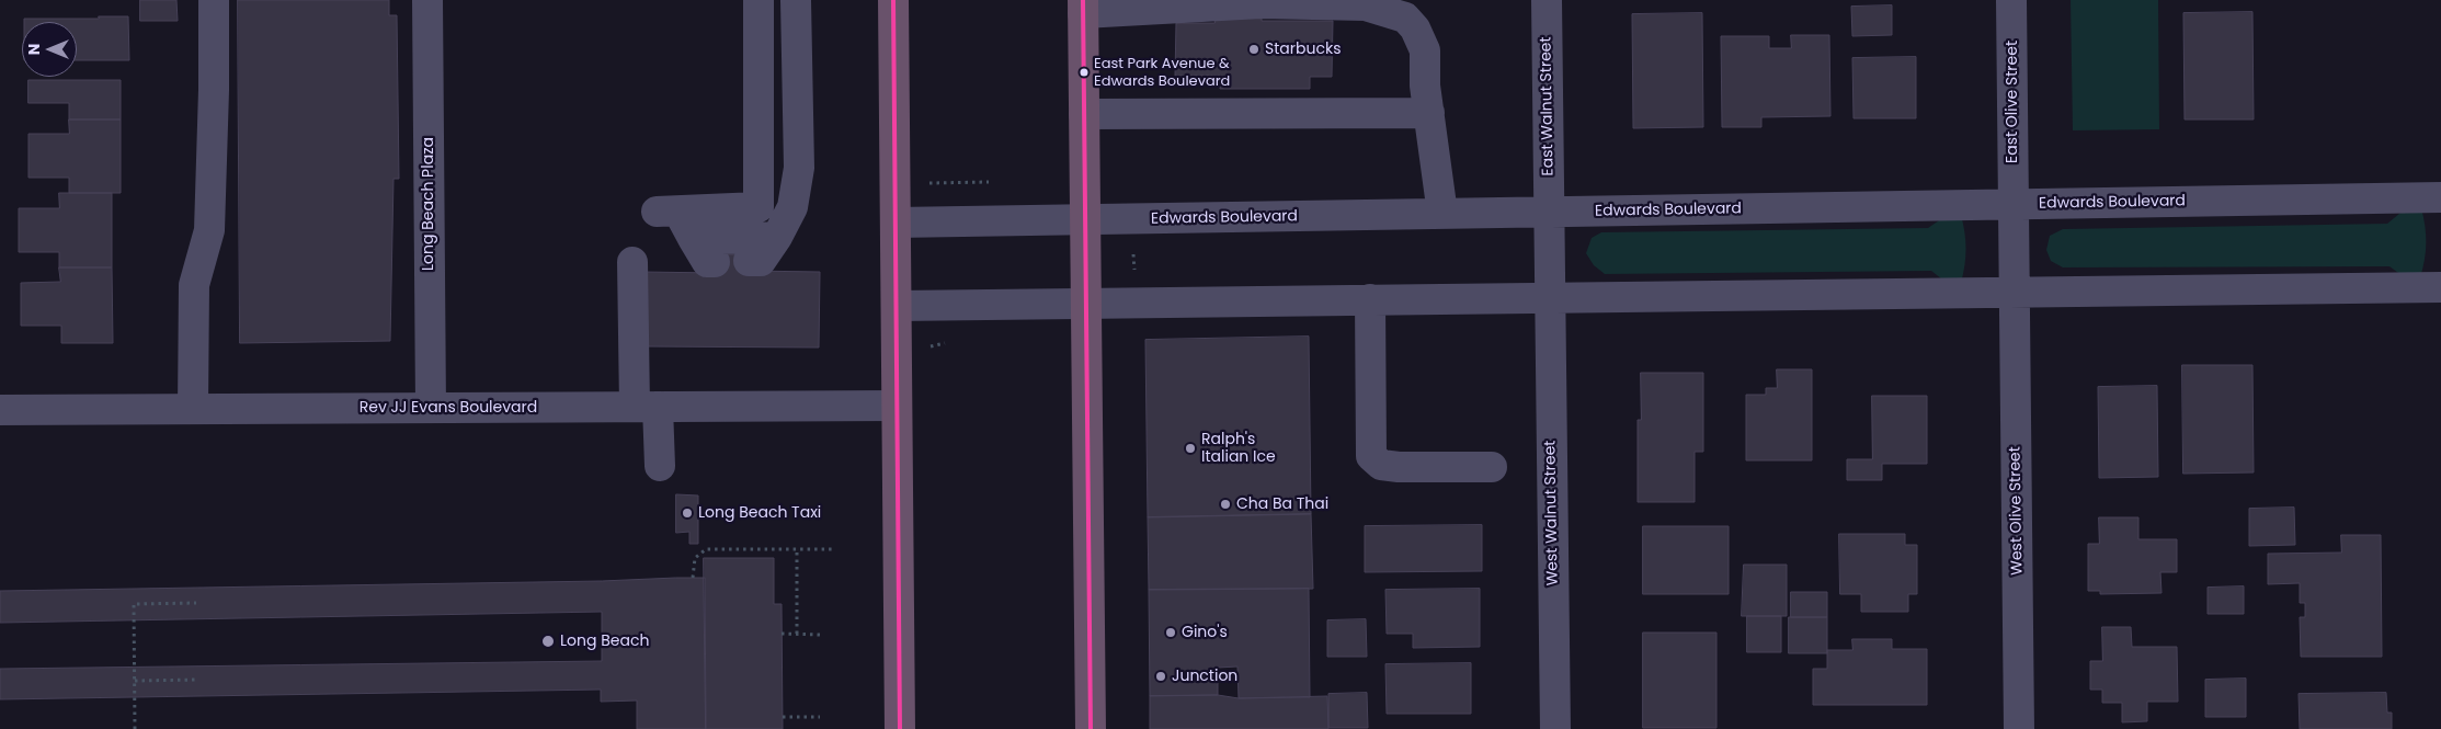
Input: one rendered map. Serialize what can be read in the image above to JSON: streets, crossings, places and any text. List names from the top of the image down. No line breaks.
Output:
{"streets":{"street":["East Olive Street","East Walnut Street","Edwards Boulevard","Long Beach Plaza","Rev JJ Evans Boulevard","West Olive Street","West Walnut Street"]},"crossings":[["East Olive Street","Edwards Boulevard"],["East Olive Street","West Olive Street"],["East Walnut Street","Edwards Boulevard"],["East Walnut Street","West Walnut Street"],["Long Beach Plaza","Rev JJ Evans Boulevard"]],"places":["Starbucks","East Park Avenue & Edwards Boulevard","Ralph's Italian Ice","Cha Ba Thai","Long Beach Taxi","Gino's","Long Beach","Junction"],"north":"left"}
